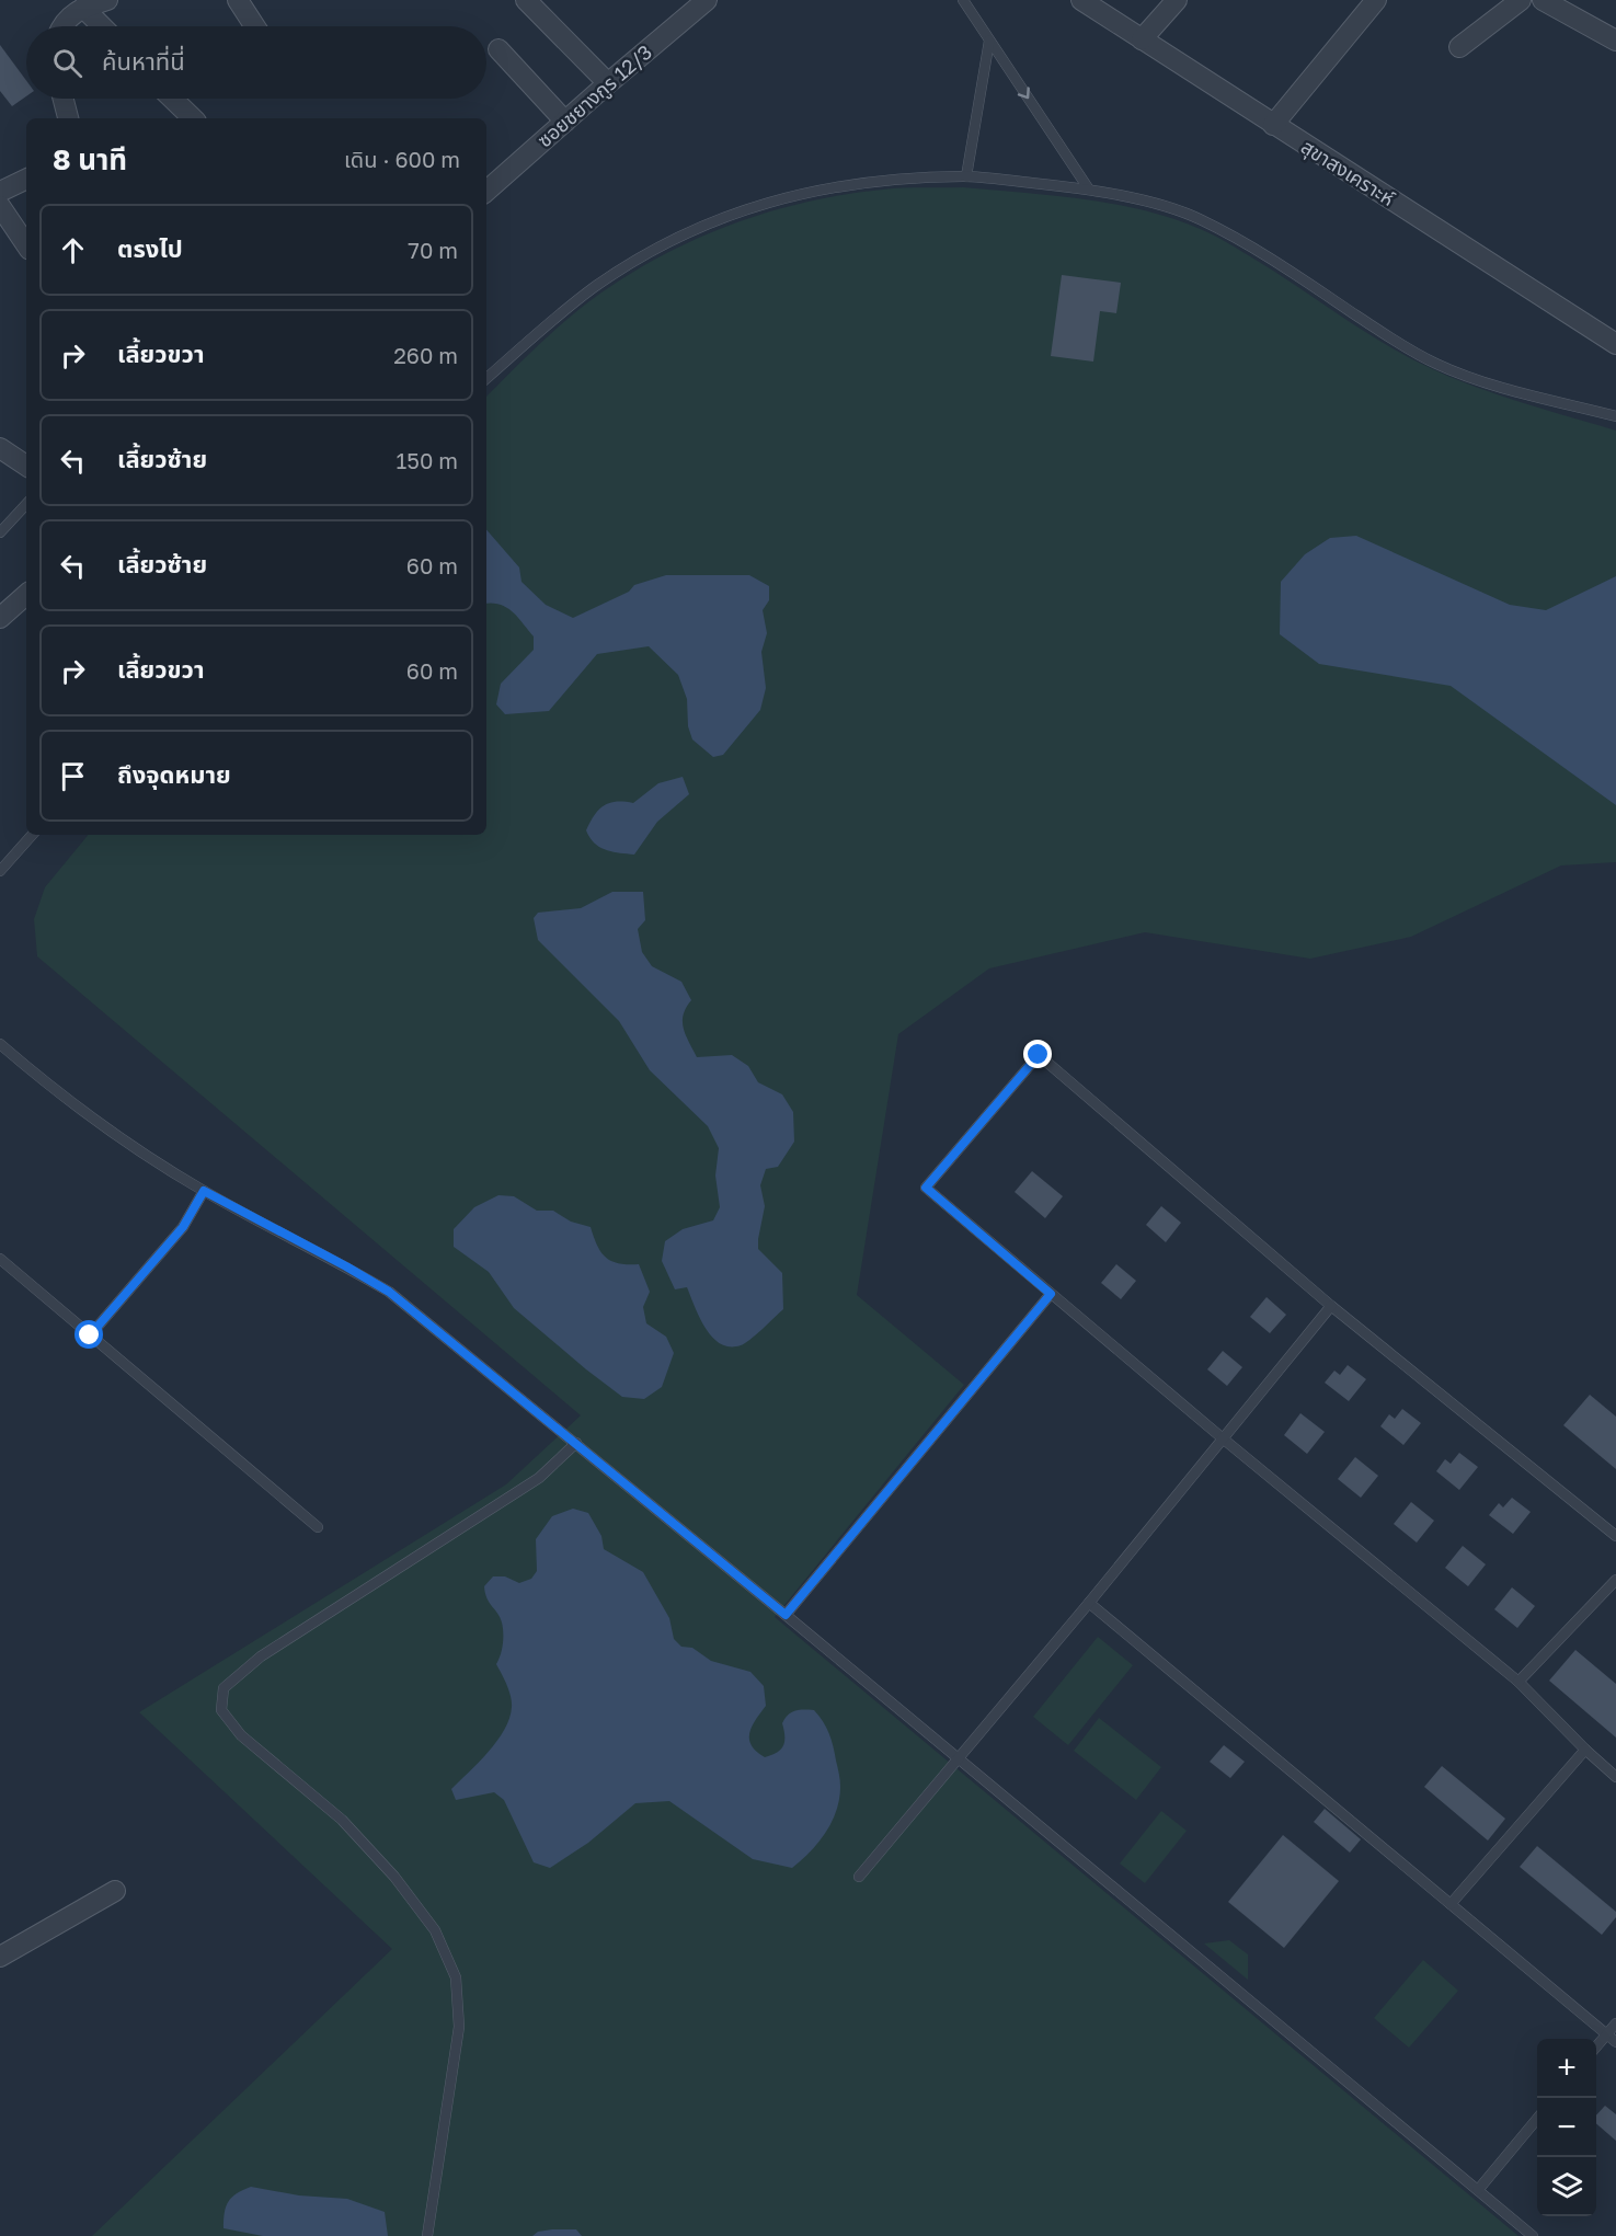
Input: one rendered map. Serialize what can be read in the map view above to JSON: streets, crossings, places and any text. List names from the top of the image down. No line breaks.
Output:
{"streets":{"street":["ซอยชยางกูร 12/3","สุขาสงเคราะห์"]},"page":{"search":"ค้นหาที่นี่","heading":["8 นาที","เดิน · 600 m"],"list":[["ตรงไป","70 m"],["เลี้ยวขวา","260 m"],["เลี้ยวซ้าย","150 m"],["เลี้ยวซ้าย","60 m"],["เลี้ยวขวา","60 m"],"ถึงจุดหมาย"],"map_buttons":["+","−"]}}
